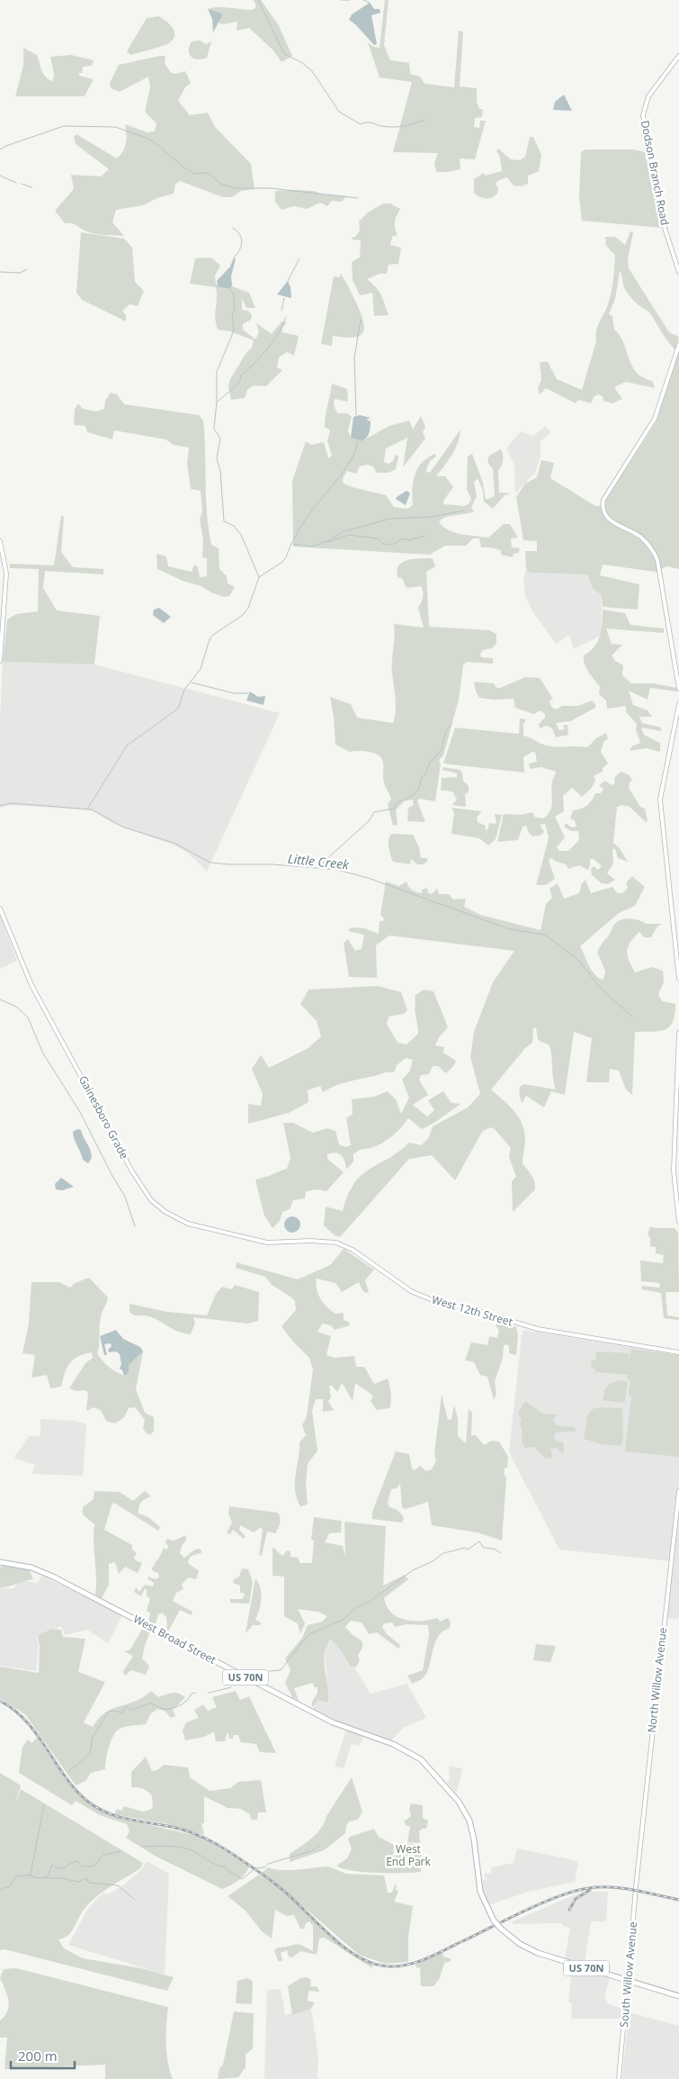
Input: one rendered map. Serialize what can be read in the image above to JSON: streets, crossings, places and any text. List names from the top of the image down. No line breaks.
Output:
{"streets":{"main road":["Dodson Branch Road","Gainesboro Grade","West 12th Street","West Broad Street","US 70N","North Willow Avenue","South Willow Avenue"]},"crossings":[["Gainesboro Grade","West 12th Street"],["West Broad Street","US 70N"],["West Broad Street","South Willow Avenue"],["US 70N","South Willow Avenue"],["North Willow Avenue","South Willow Avenue"]],"water":["Little Creek"],"parks":["West End Park"],"scale_bar":"200 m"}
